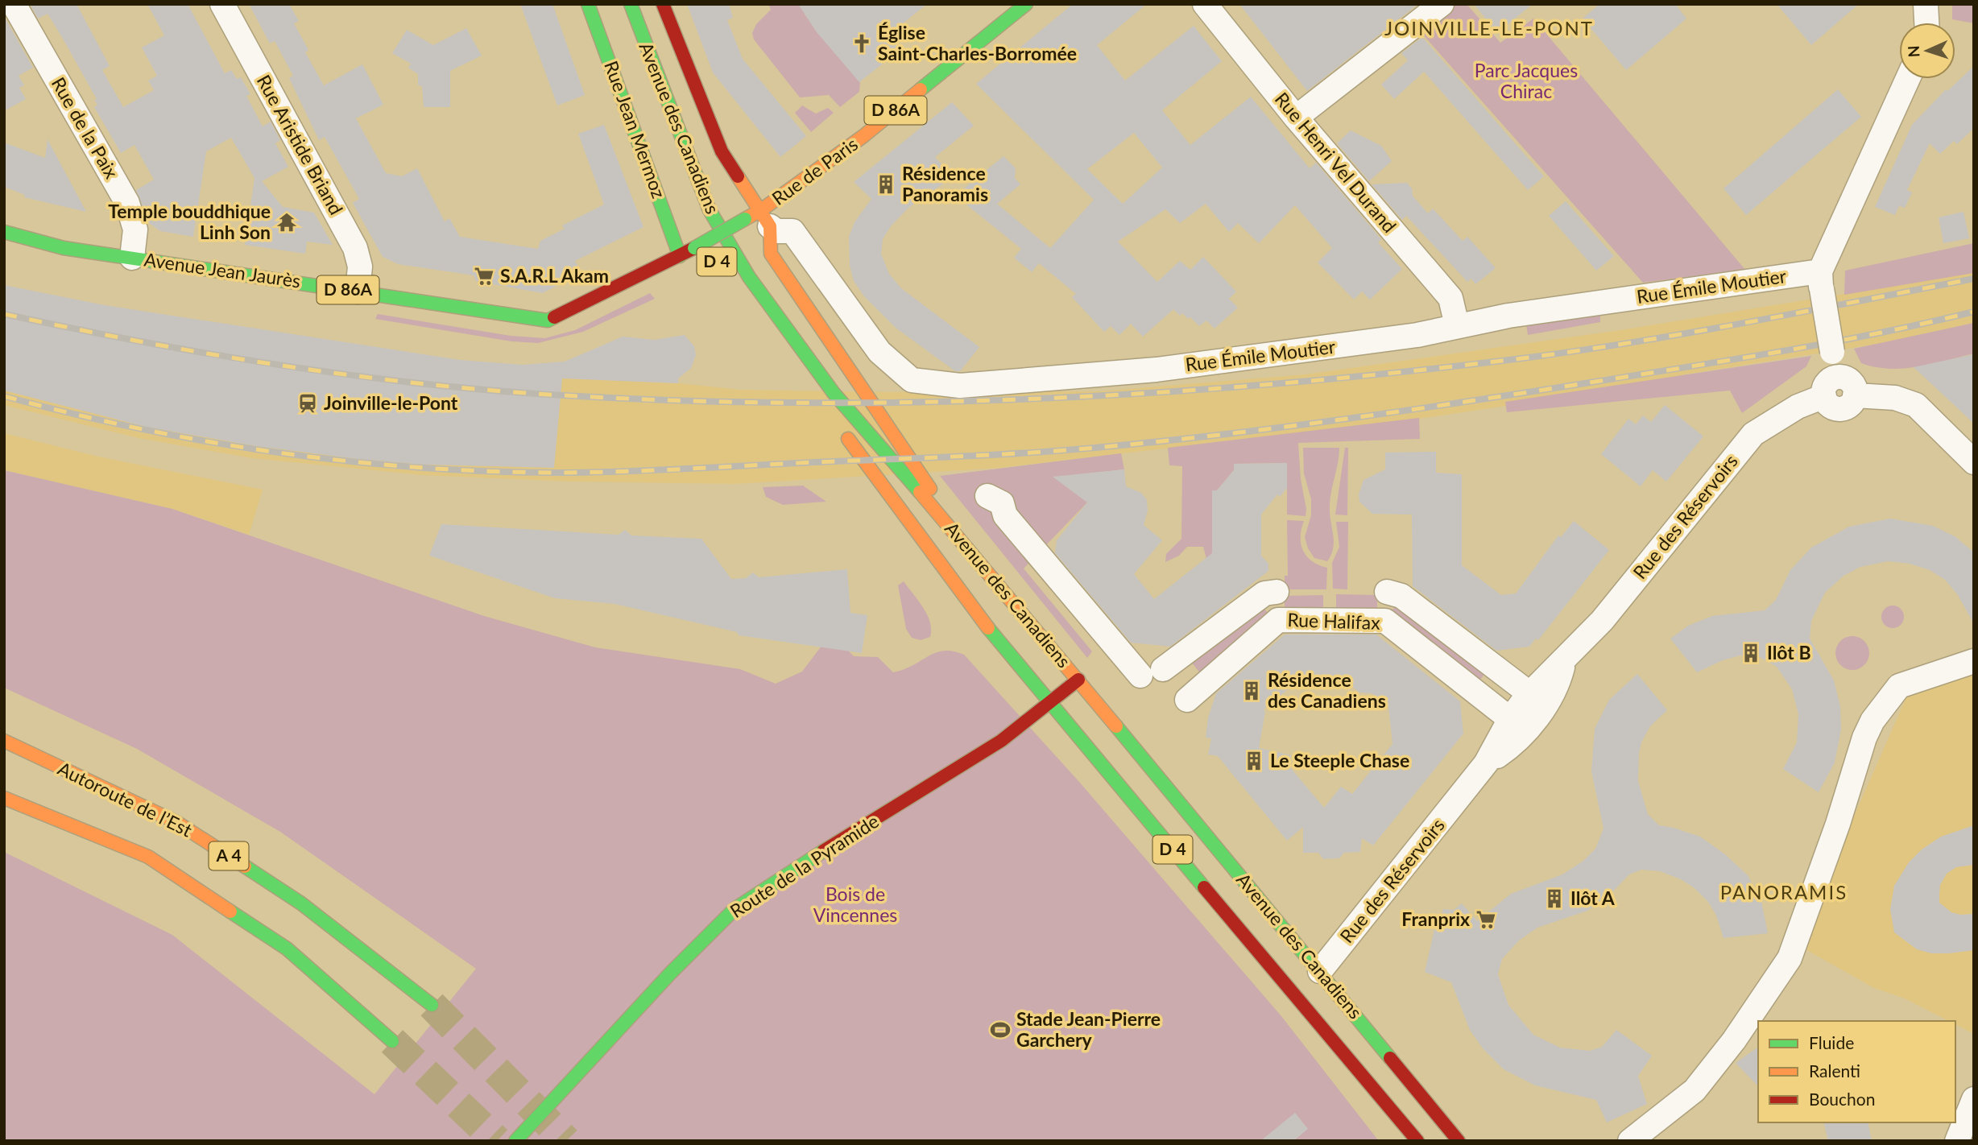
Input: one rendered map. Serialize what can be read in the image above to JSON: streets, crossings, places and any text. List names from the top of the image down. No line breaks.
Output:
{"streets":{"main road":["D 86A","Avenue des Canadiens","Rue Jean Mermoz","Rue de Paris","D 4","Avenue Jean Jaurès","Autoroute de l’Est","A 4","Route de la Pyramide"],"street":["Rue de la Paix","Rue Aristide Briand","Rue Henri Vel Durand","Rue Émile Moutier","Rue des Réservoirs","Rue Halifax"]},"crossings":[["Rue de la Paix","Avenue Jean Jaurès"],["Avenue des Canadiens","Rue des Réservoirs"],["Avenue des Canadiens","Route de la Pyramide"],["Rue Jean Mermoz","Avenue Jean Jaurès"],["Rue Aristide Briand","Avenue Jean Jaurès"],["Rue Henri Vel Durand","Rue Émile Moutier"],["Rue de Paris","Avenue Jean Jaurès"],["Rue de Paris","Rue Émile Moutier"],["Avenue Jean Jaurès","Rue Émile Moutier"],["Rue des Réservoirs","Rue Halifax"]],"districts":["JOINVILLE-LE-PONT","PANORAMIS"],"parks":["Parc Jacques Chirac","Bois de Vincennes"],"places":{"church":["Église Saint-Charles-Borromée"],"building":["Résidence Panoramis","Ilôt B","Résidence des Canadiens","Le Steeple Chase","Ilôt A"],"temple":["Temple bouddhique Linh Son"],"supermarket":["S.A.R.L Akam","Franprix"],"station":["Joinville-le-Pont"],"sports":["Stade Jean-Pierre Garchery"]},"legend":["Fluide","Ralenti","Bouchon"],"north":"left"}
